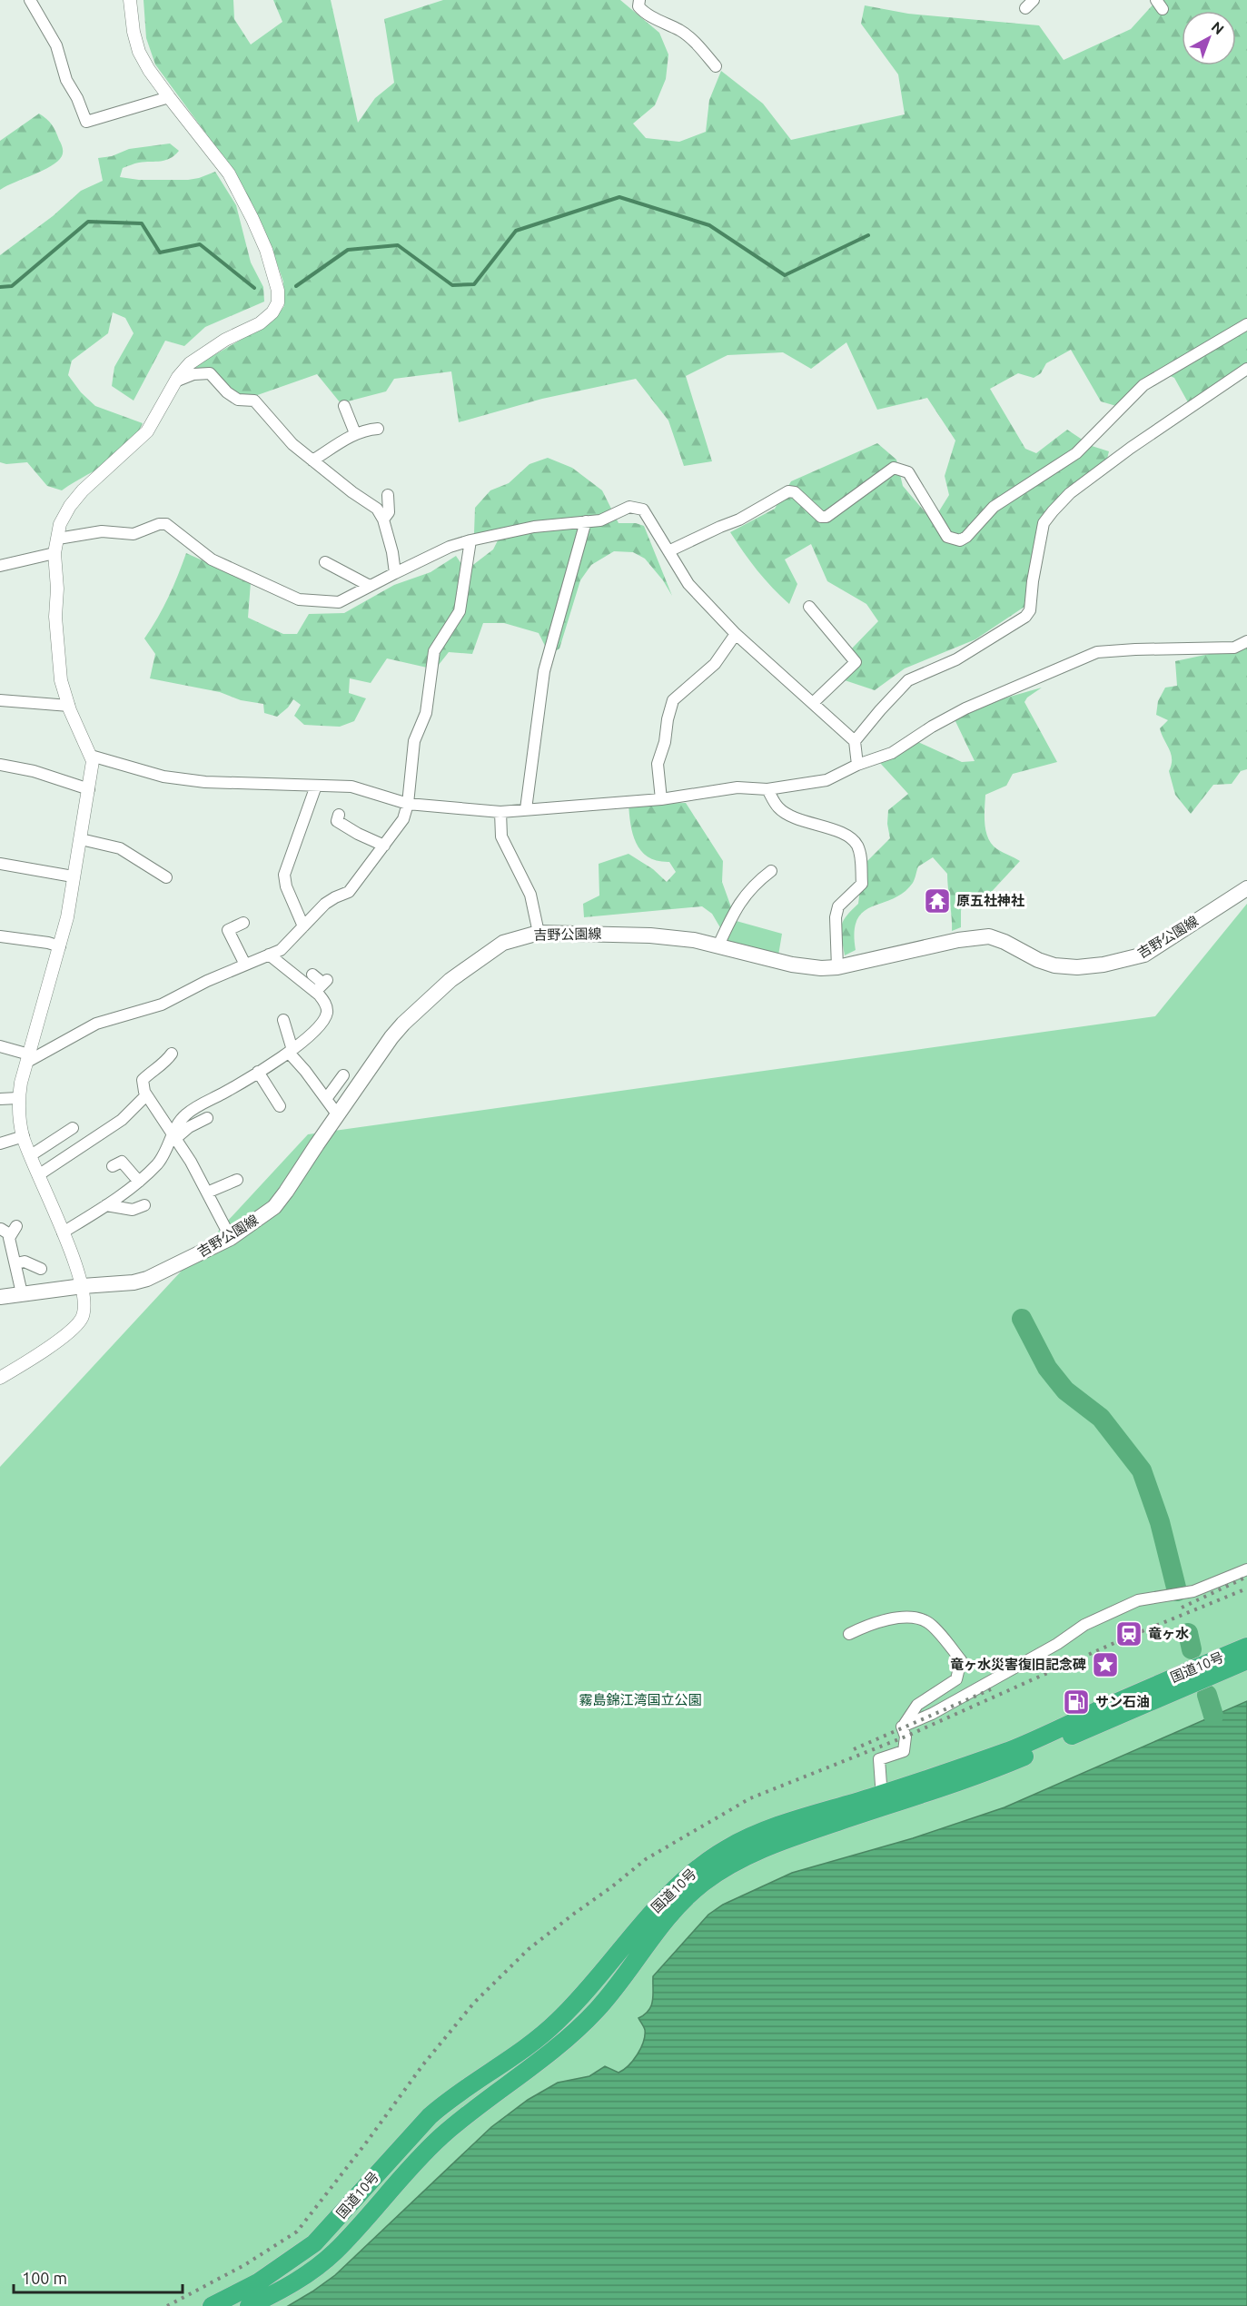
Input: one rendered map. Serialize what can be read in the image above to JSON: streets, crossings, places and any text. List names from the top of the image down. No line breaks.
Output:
{"streets":{"highway":["国道10号"],"main road":["吉野公園線"]},"parks":["霧島錦江湾国立公園"],"places":{"temple":["原五社神社"],"station":["竜ヶ水"],"place":["竜ヶ水災害復旧記念碑"],"fuel station":["サン石油"]},"scale_bar":"100 m","north":"top right"}
